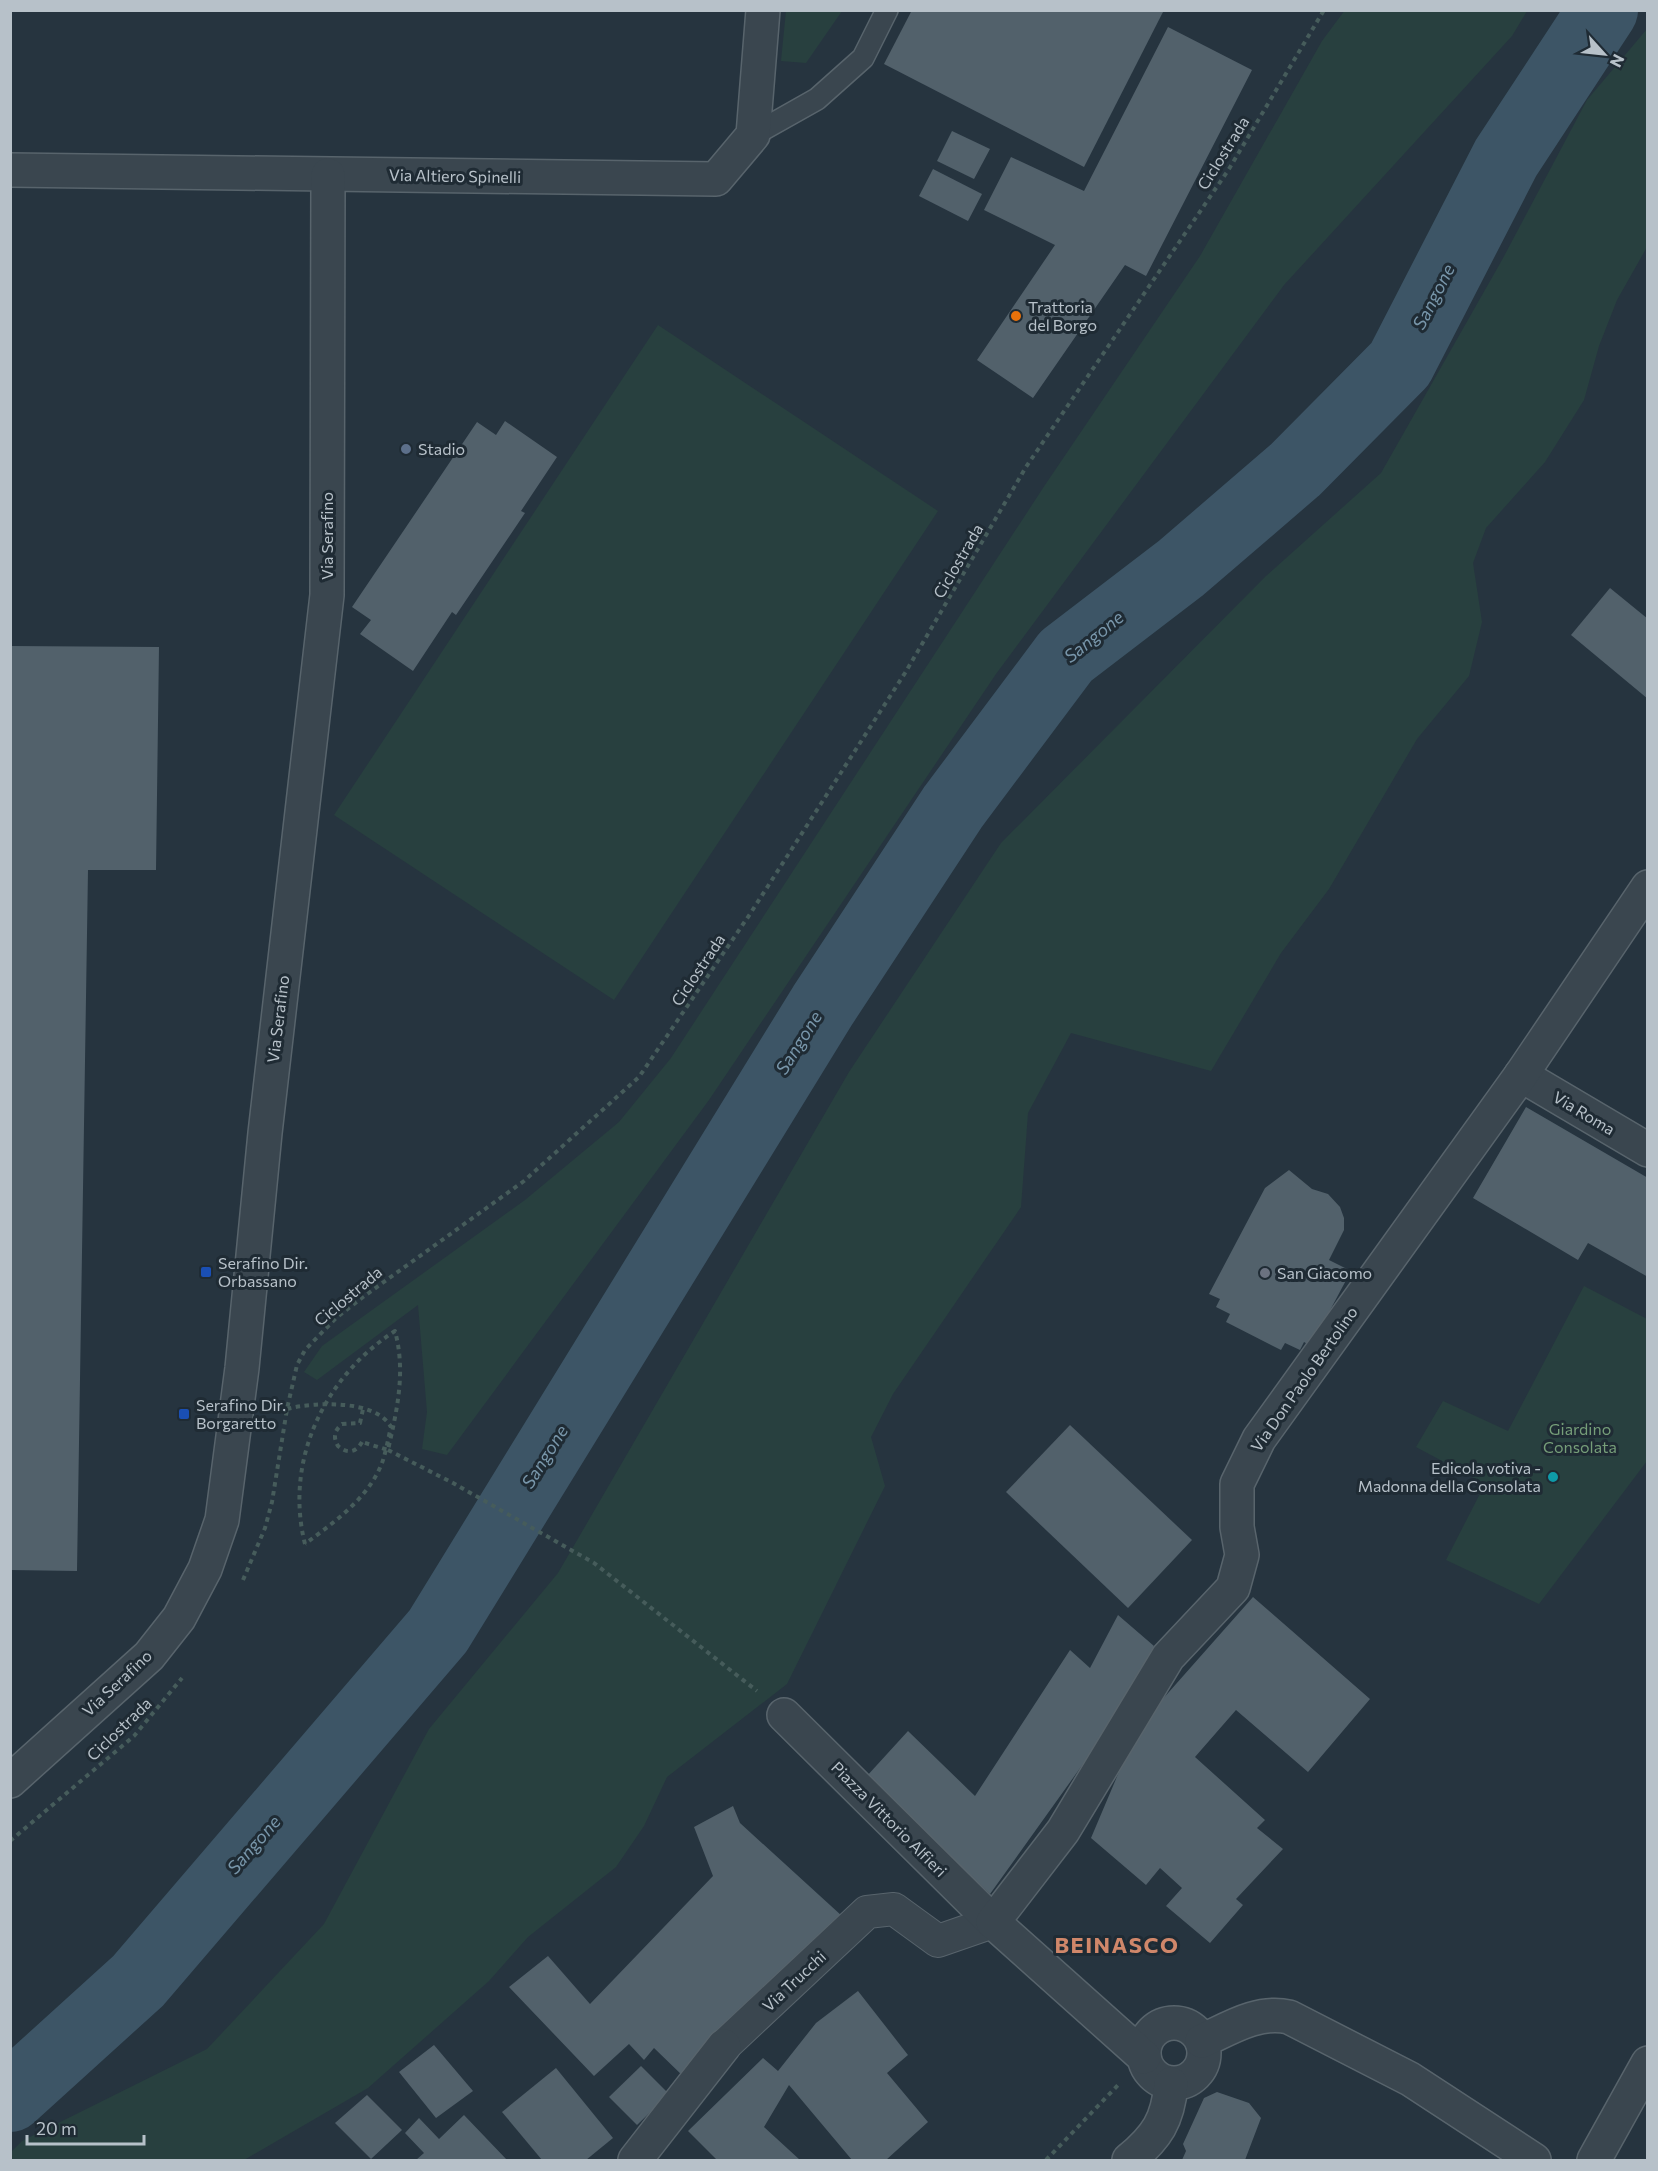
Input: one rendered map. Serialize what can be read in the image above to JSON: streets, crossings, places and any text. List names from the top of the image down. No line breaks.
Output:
{"streets":{"street":["Via Altiero Spinelli","Via Serafino","Via Roma","Via Don Paolo Bertolino","Piazza Vittorio Alfieri","Via Trucchi"],"path":["Ciclostrada"]},"crossings":[["Via Altiero Spinelli","Via Serafino"],["Via Roma","Via Don Paolo Bertolino"],["Via Don Paolo Bertolino","Piazza Vittorio Alfieri"],["Via Don Paolo Bertolino","Via Trucchi"],["Piazza Vittorio Alfieri","Via Trucchi"]],"districts":["BEINASCO"],"water":["Sangone"],"parks":["Giardino Consolata"],"places":{"other":["Trattoria del Borgo","Stadio","San Giacomo","Edicola votiva - Madonna della Consolata"],"transit":["Serafino Dir. Orbassano","Serafino Dir. Borgaretto"]},"scale_bar":"20 m","north":"bottom right"}
